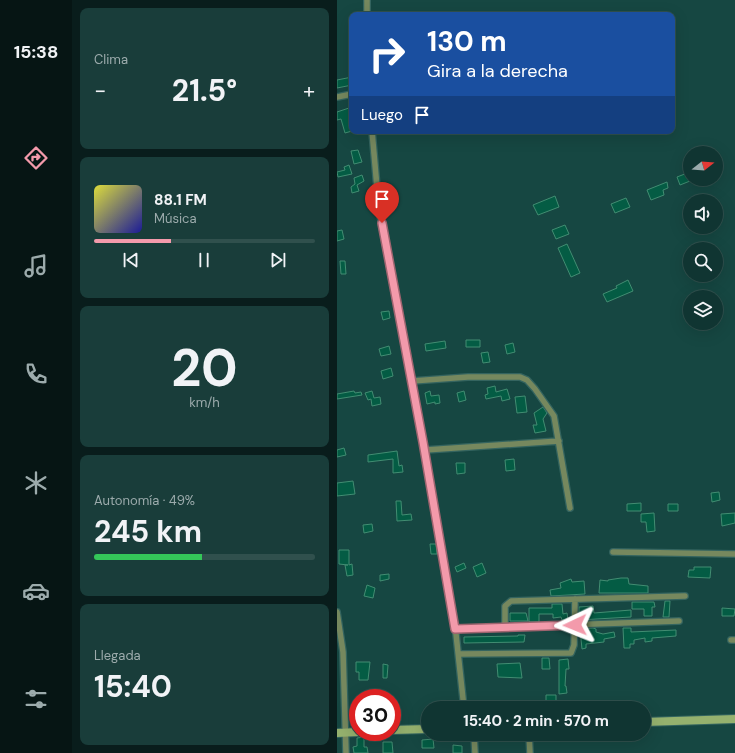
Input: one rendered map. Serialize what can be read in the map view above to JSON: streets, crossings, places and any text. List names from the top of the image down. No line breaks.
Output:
{"north":"right","page":{"tabs":"15:38","tile":["Clima",["20","km/h"],["Autonomía · 49%","245 km"],["Llegada","15:40"]],"turn":["130 m","Gira a la derecha"],"heat":["−","21.5°","+"],"then":"Luego","song":["88.1 FM","Música"],"limit":"30","trip":"15:40 · 2 min · 570 m"}}
